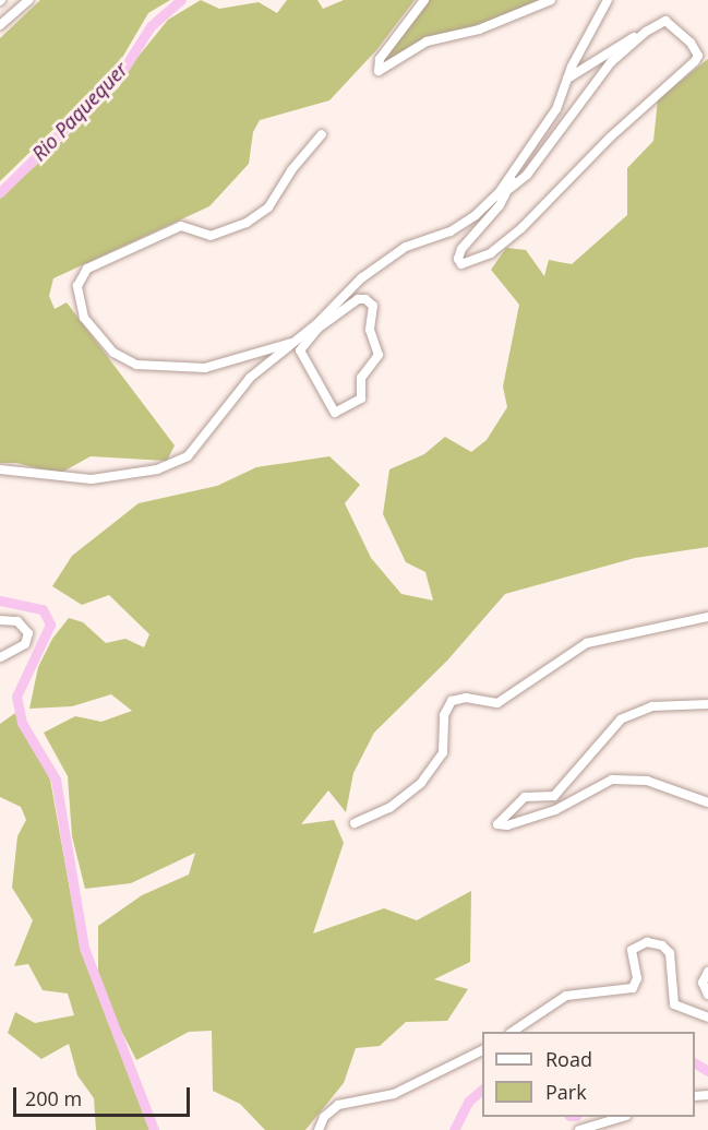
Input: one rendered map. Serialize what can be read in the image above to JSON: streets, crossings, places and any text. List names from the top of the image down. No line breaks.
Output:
{"water":["Rio Paquequer"],"legend":["Road","Park"],"scale_bar":"200 m"}
